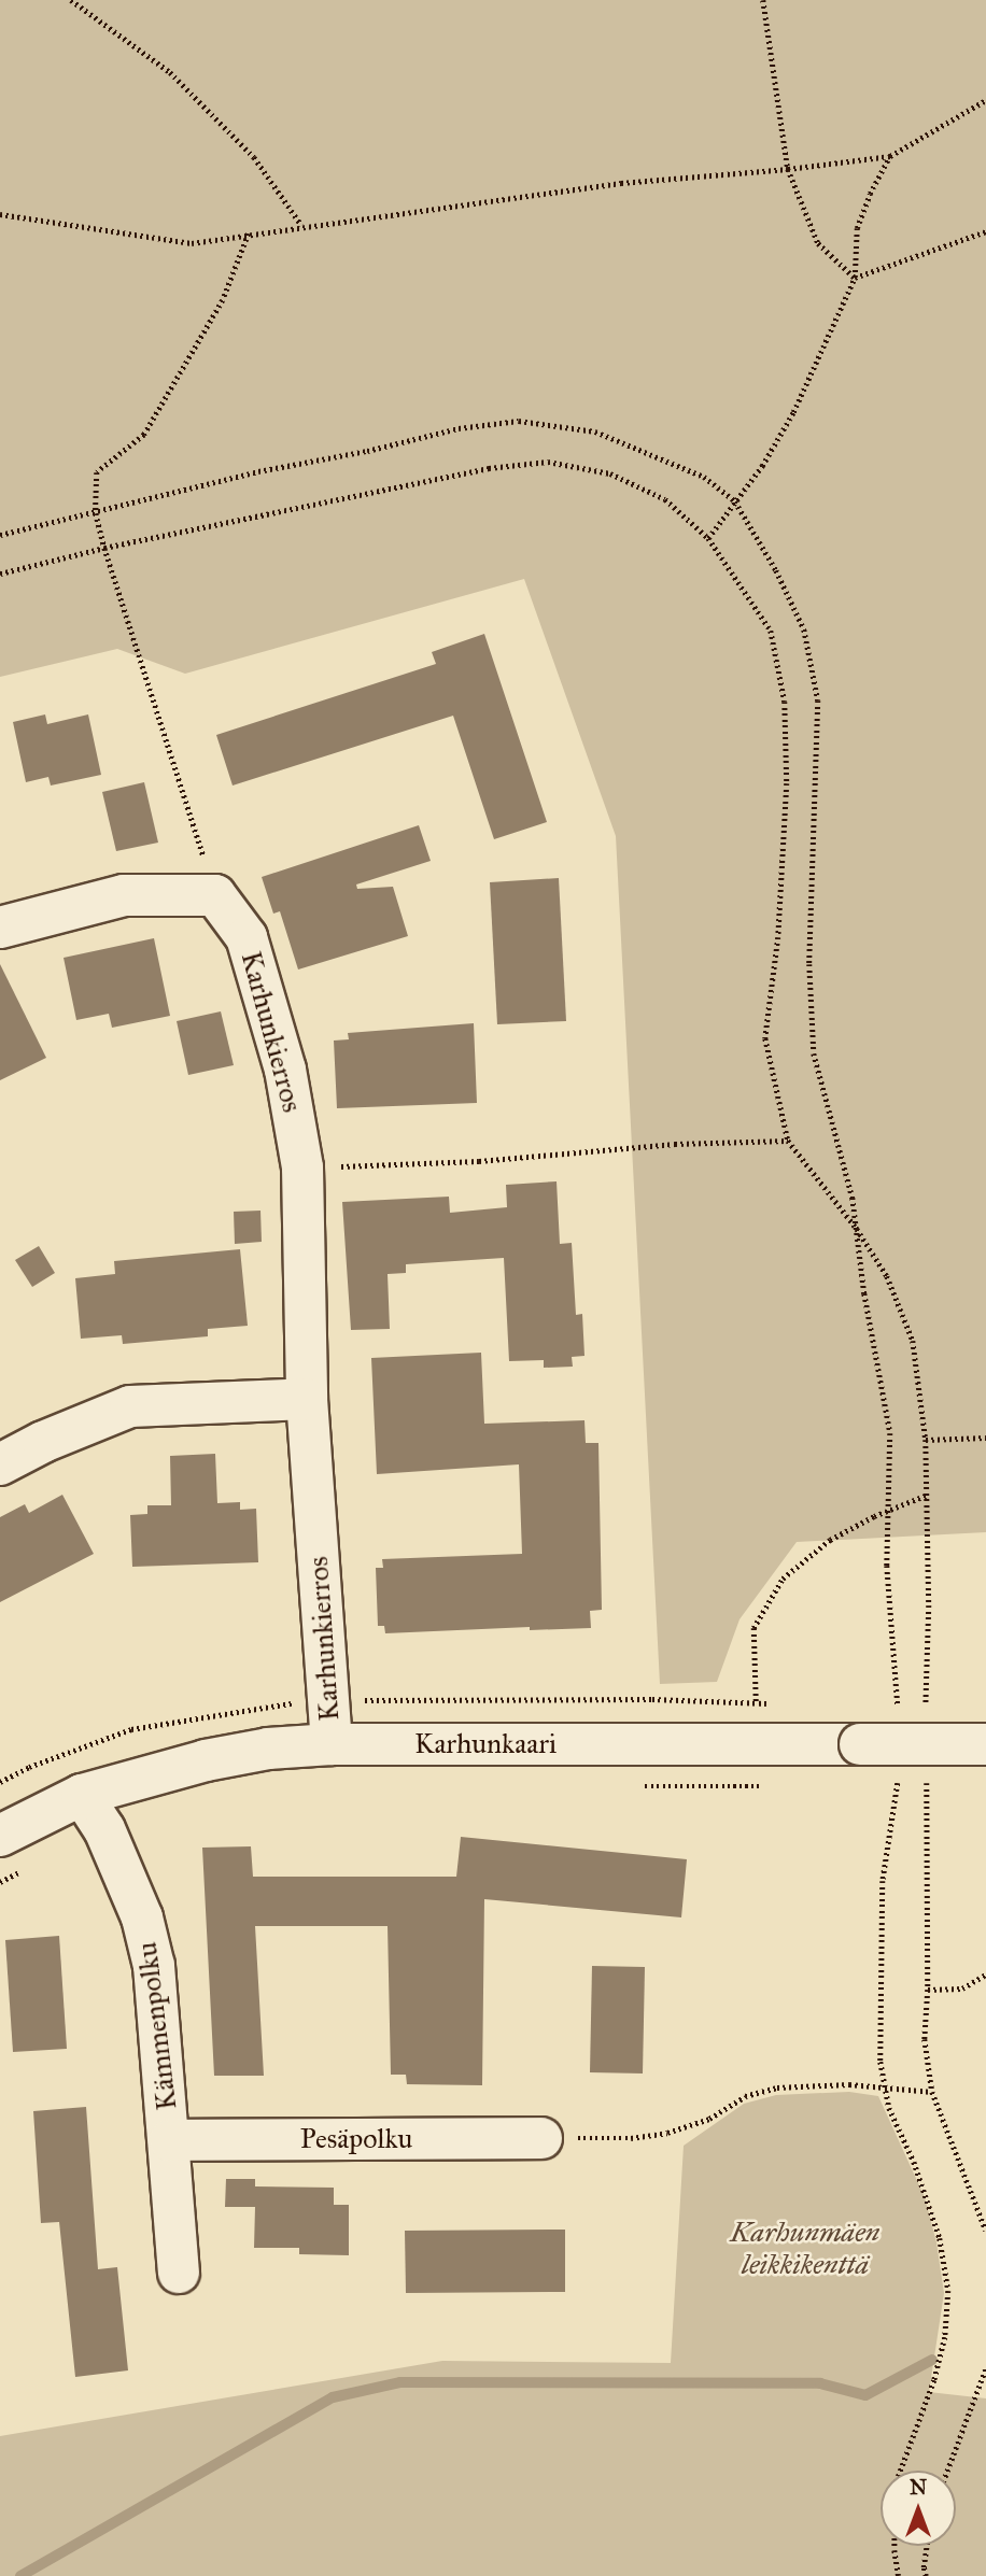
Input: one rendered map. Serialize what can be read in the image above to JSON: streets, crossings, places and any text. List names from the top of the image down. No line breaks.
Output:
{"streets":{"street":["Karhunkierros","Karhunkaari","Kämmenpolku","Pesäpolku"]},"crossings":[["Karhunkierros","Karhunkaari"],["Karhunkaari","Kämmenpolku"],["Kämmenpolku","Pesäpolku"]],"parks":["Karhunmäen leikkikenttä"],"north":"top"}
